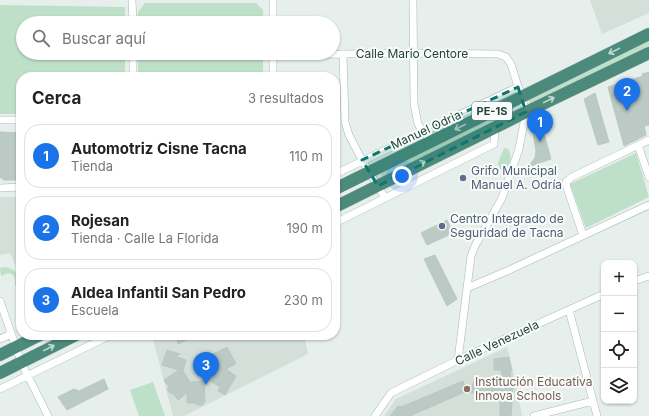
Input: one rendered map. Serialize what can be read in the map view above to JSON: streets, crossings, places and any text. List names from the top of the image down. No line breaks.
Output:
{"streets":{"highway":["PE-1S"],"street":["Calle Mario Centore","Manuel Odria","Calle Venezuela"]},"crossings":[["Calle Mario Centore","PE-1S"],["Calle Mario Centore","Manuel Odria"],["PE-1S","Manuel Odria"]],"places":["Grifo Municipal Manuel A. Odría","Centro Integrado de Seguridad de Tacna","Institución Educativa Innova Schools"],"page":{"search":"Buscar aquí","heading":["Cerca","3 resultados"],"pins":["2","1","3"],"list":[{"mark":"1","name":"Automotriz Cisne Tacna","note":"Tienda","value":"110 m"},{"mark":"2","name":"Rojesan","note":"Tienda · Calle La Florida","value":"190 m"},{"mark":"3","name":"Aldea Infantil San Pedro","note":"Escuela","value":"230 m"}],"map_buttons":["+","−"]}}
